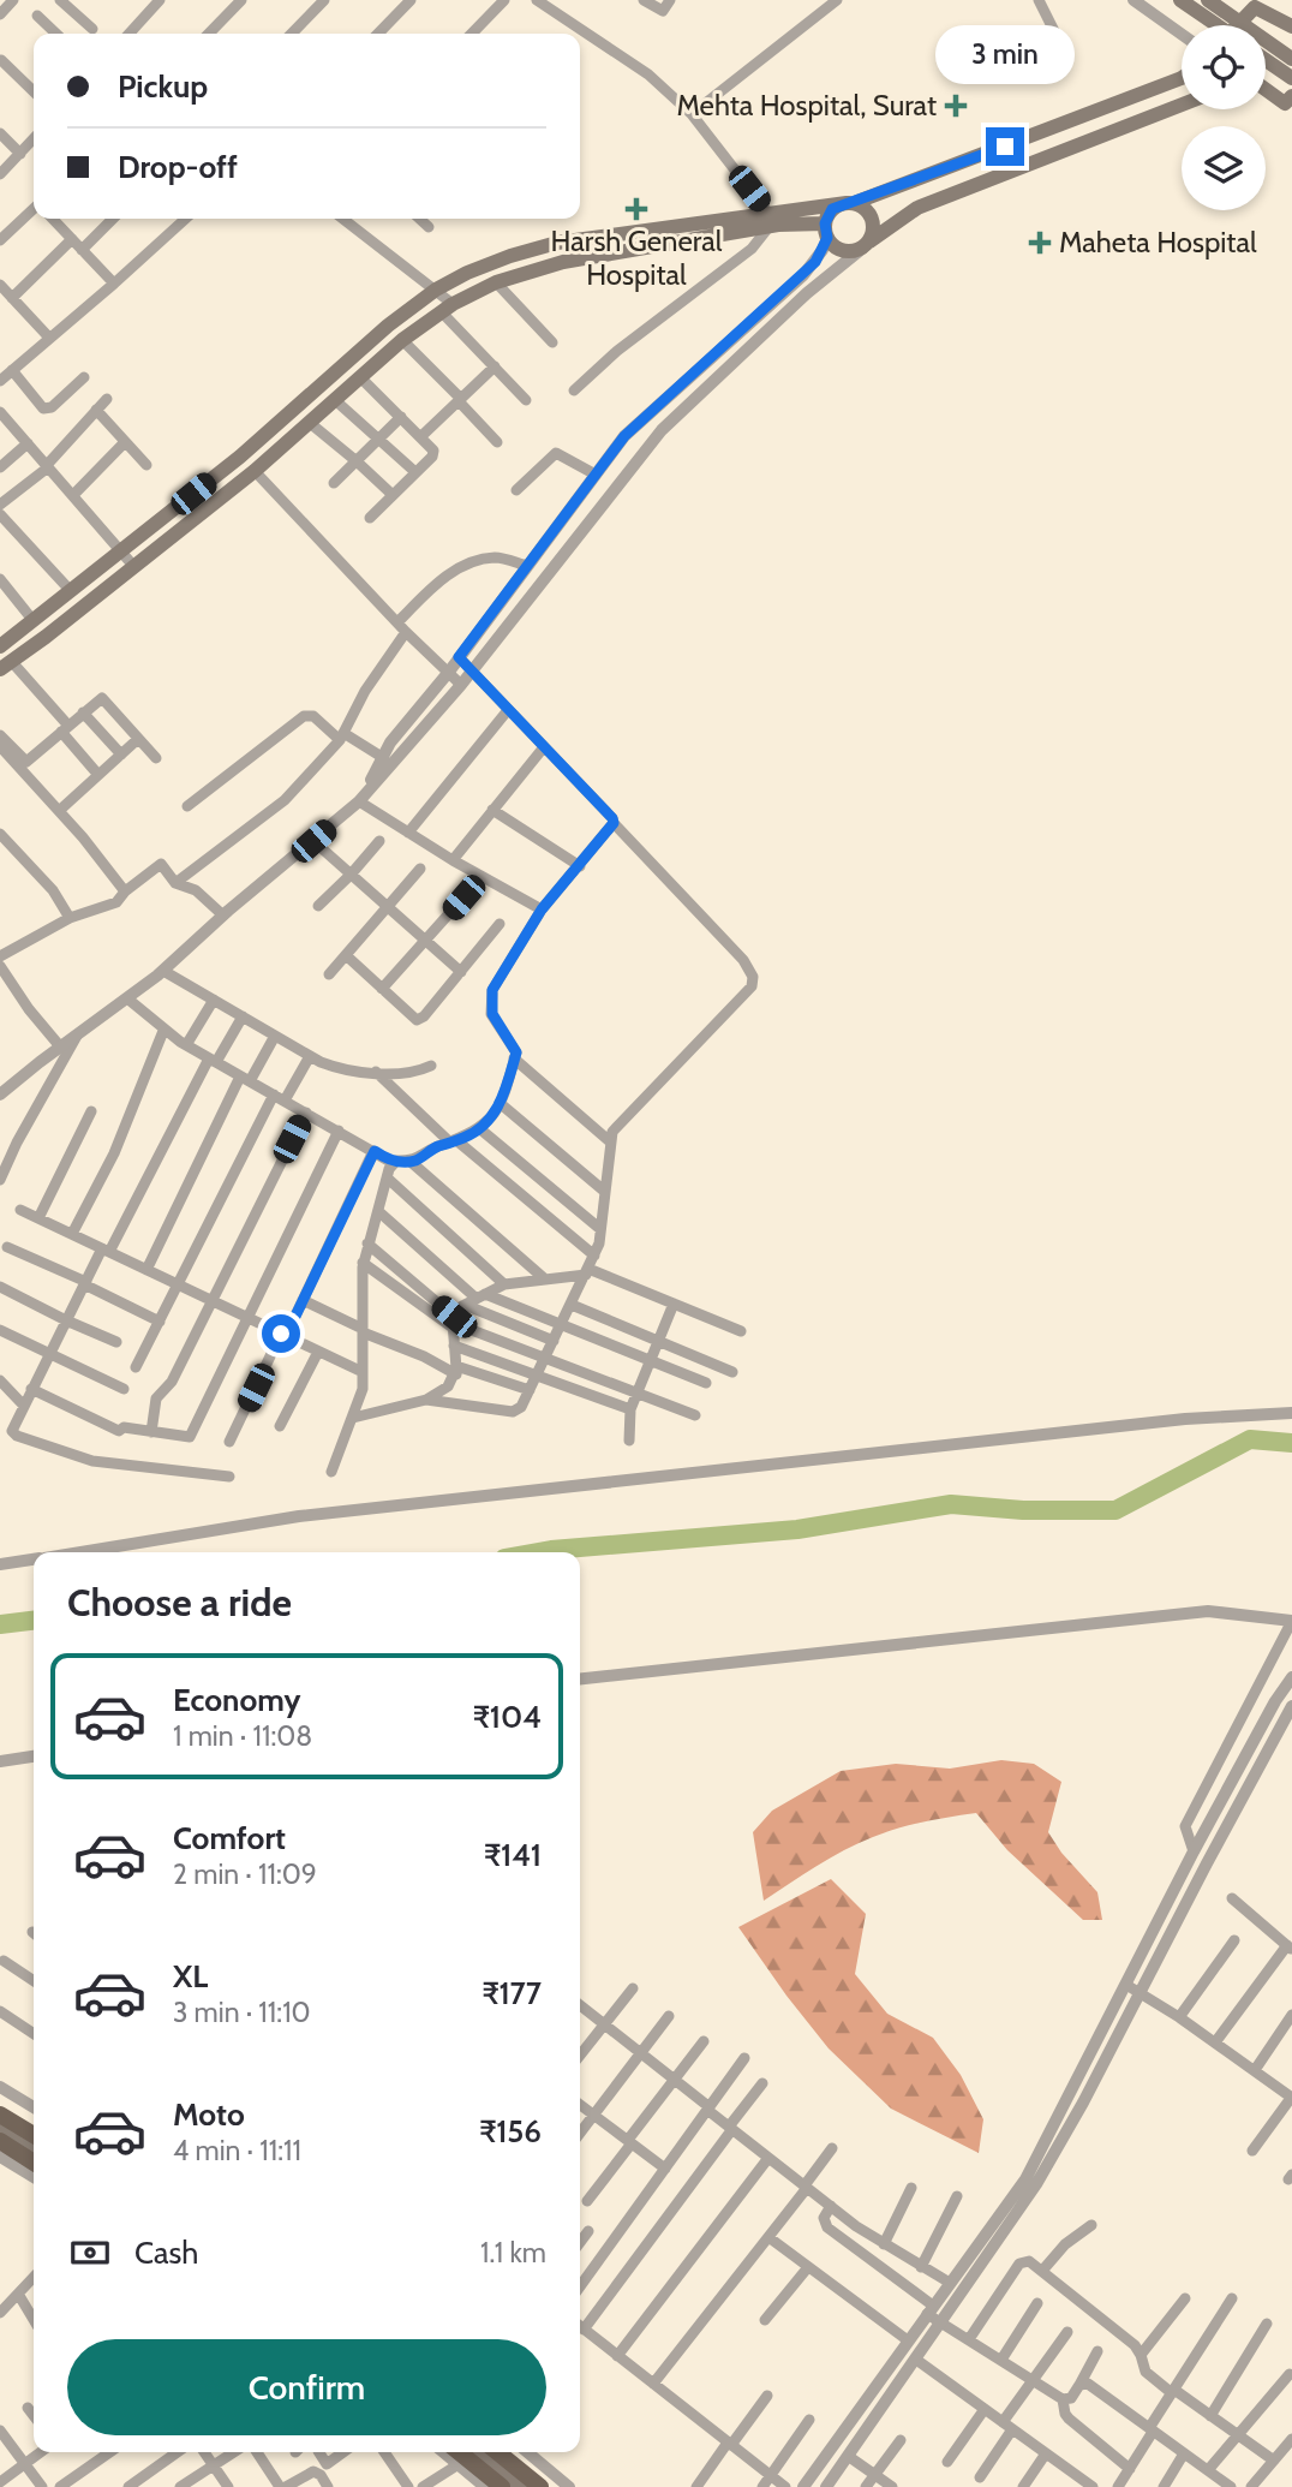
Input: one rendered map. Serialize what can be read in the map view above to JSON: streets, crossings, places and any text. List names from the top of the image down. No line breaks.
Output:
{"places":{"health":["Mehta Hospital, Surat","Harsh General Hospital","Maheta Hospital"]},"page":{"bubble":"3 min","banner":["Pickup","Drop-off"],"heading":"Choose a ride","list":[{"name":"Economy","note":"1 min · 11:08","value":"₹104"},{"name":"Comfort","note":"2 min · 11:09","value":"₹141"},{"name":"XL","note":"3 min · 11:10","value":"₹177"},{"name":"Moto","note":"4 min · 11:11","value":"₹156"}],"pay":["Cash","1.1 km"],"buttons":"Confirm"}}
